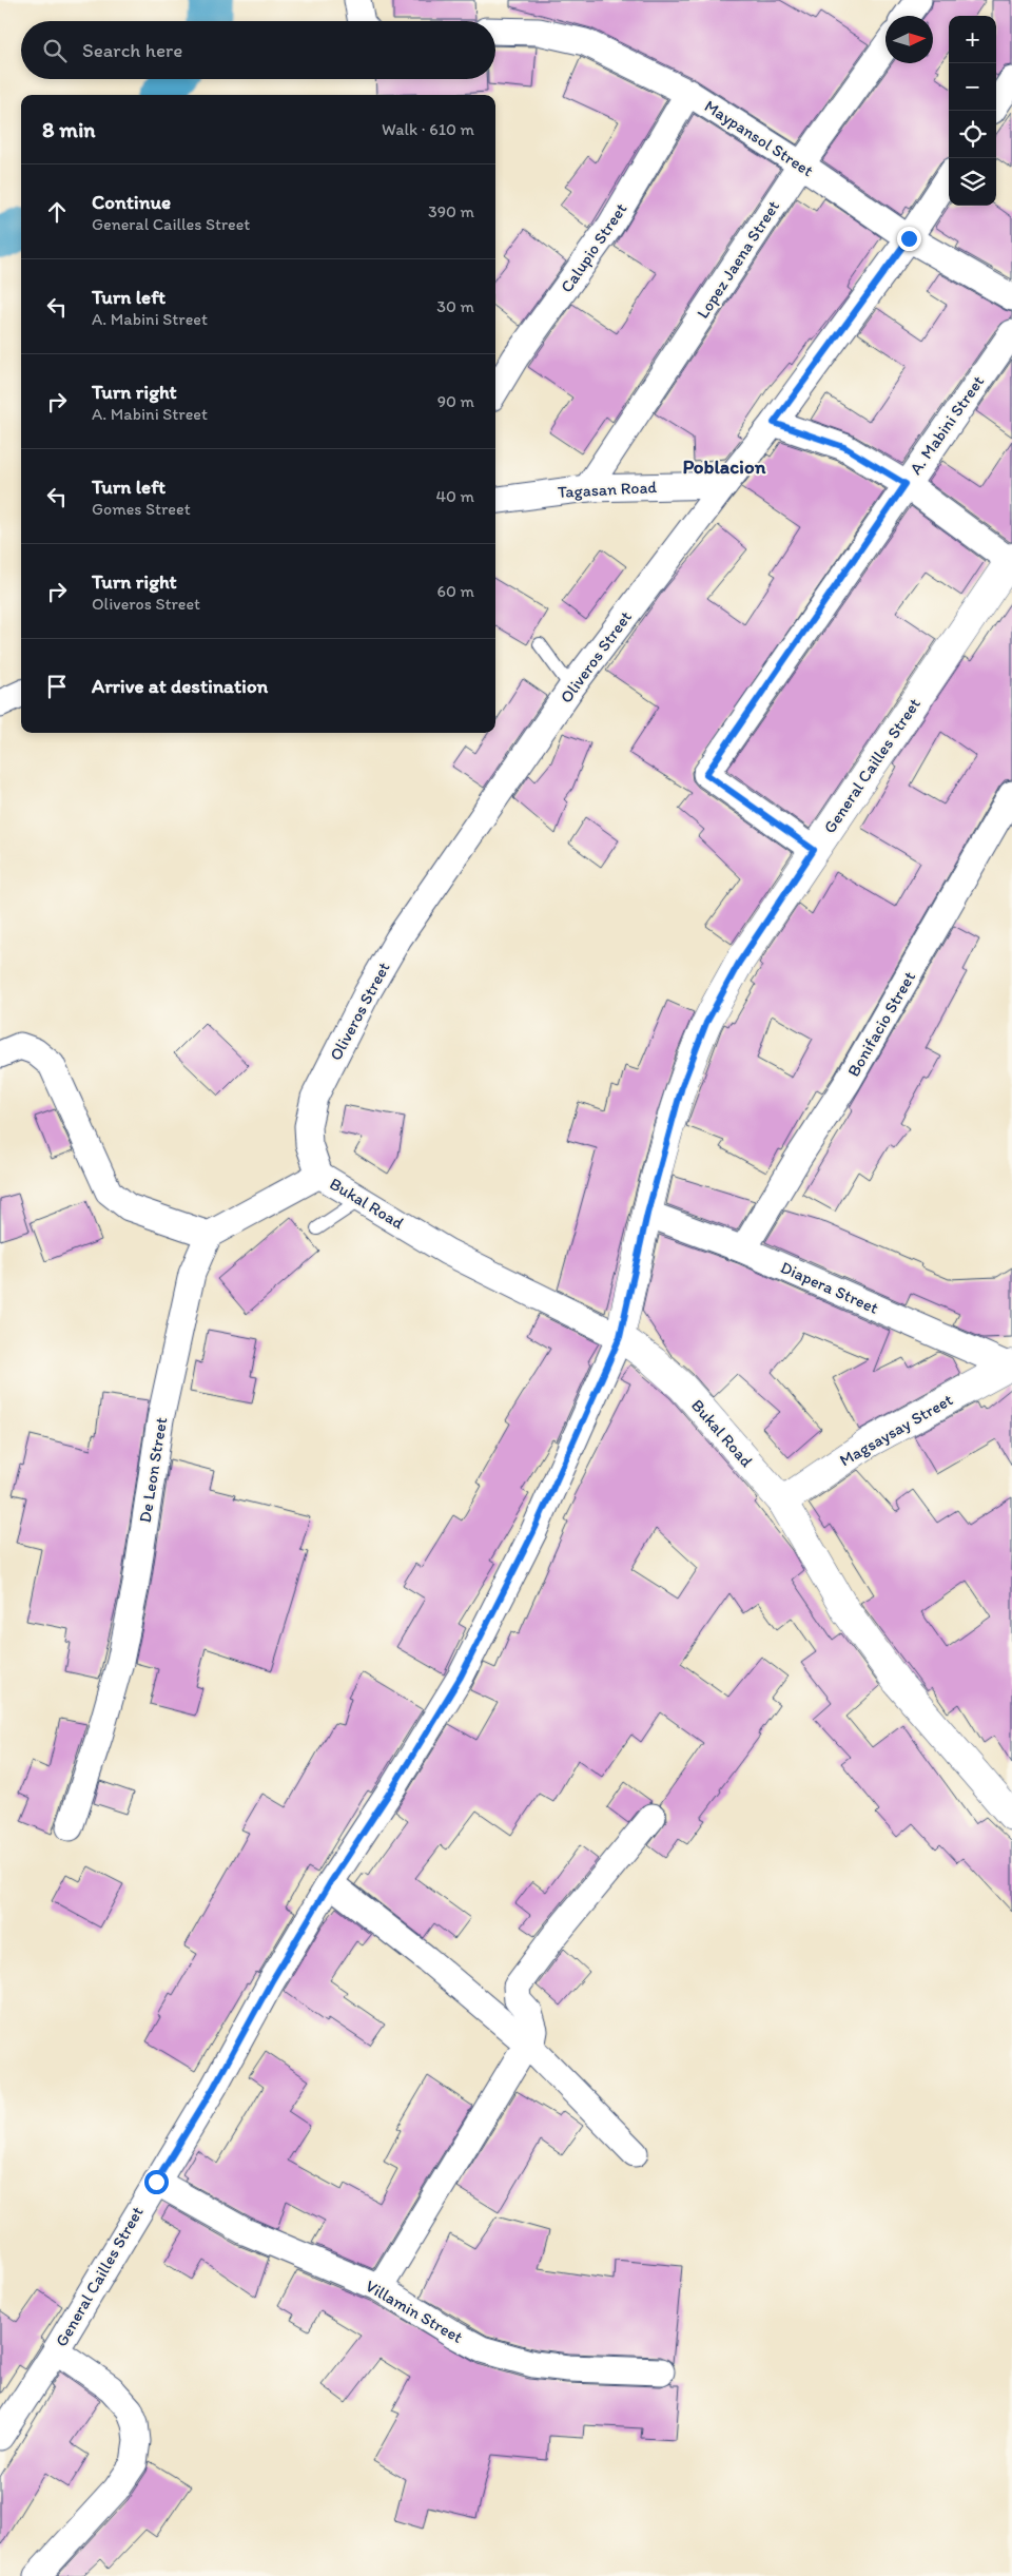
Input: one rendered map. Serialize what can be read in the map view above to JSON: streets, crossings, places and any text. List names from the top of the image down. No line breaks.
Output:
{"streets":{"street":["Maypansol Street","Calupio Street","Lopez Jaena Street","A. Mabini Street","Tagasan Road","Oliveros Street","General Cailles Street","Bonifacio Street","Bukal Road","Diapera Street","Magsaysay Street","De Leon Street","Villamin Street"]},"crossings":[["Maypansol Street","Calupio Street"],["Maypansol Street","Lopez Jaena Street"],["Maypansol Street","Oliveros Street"],["Lopez Jaena Street","Tagasan Road"],["A. Mabini Street","General Cailles Street"],["Tagasan Road","Oliveros Street"],["Oliveros Street","Bukal Road"],["General Cailles Street","Bukal Road"],["General Cailles Street","Diapera Street"],["General Cailles Street","Villamin Street"],["Bonifacio Street","Diapera Street"],["Bukal Road","Magsaysay Street"],["Diapera Street","Magsaysay Street"]],"districts":["Poblacion"],"north":"right","page":{"map_buttons":["+","−"],"search":"Search here","heading":["8 min","Walk · 610 m"],"list":[["Continue","General Cailles Street","390 m"],["Turn left","A. Mabini Street","30 m"],["Turn right","A. Mabini Street","90 m"],["Turn left","Gomes Street","40 m"],["Turn right","Oliveros Street","60 m"],"Arrive at destination"]}}
